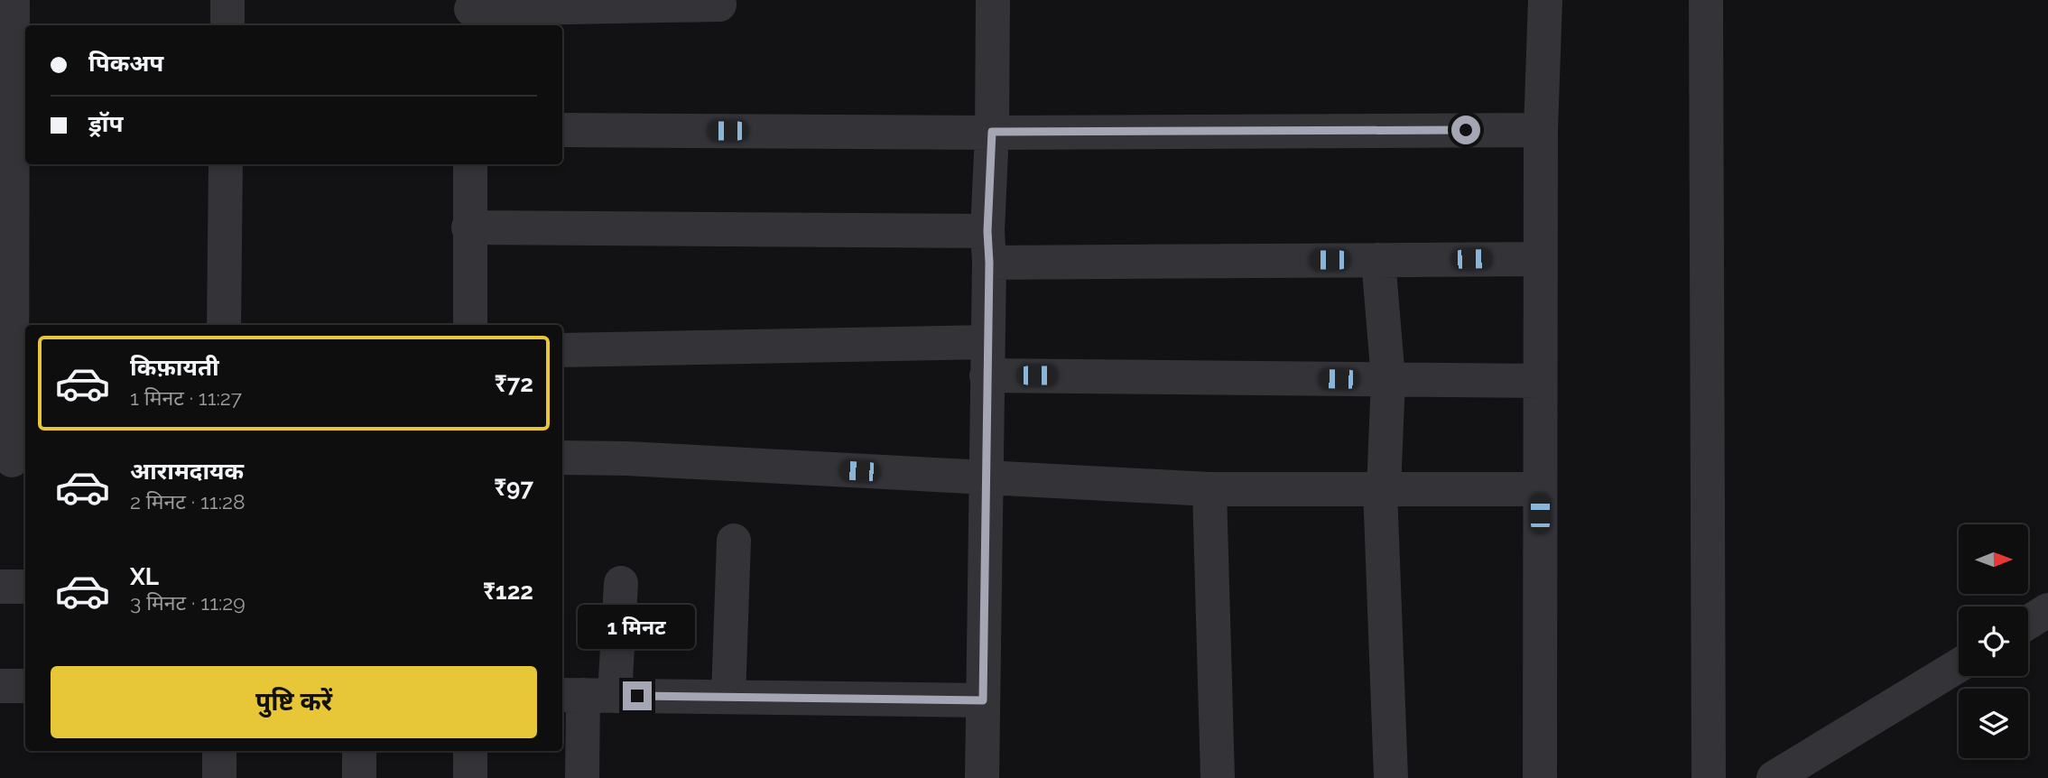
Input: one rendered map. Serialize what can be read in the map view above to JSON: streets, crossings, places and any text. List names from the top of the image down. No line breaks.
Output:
{"north":"right","page":{"banner":["पिकअप","ड्रॉप"],"list":[{"name":"किफ़ायती","note":"1 मिनट · 11:27","value":"₹72"},{"name":"आरामदायक","note":"2 मिनट · 11:28","value":"₹97"},{"name":"XL","note":"3 मिनट · 11:29","value":"₹122"}],"bubble":"1 मिनट","buttons":"पुष्टि करें"}}
